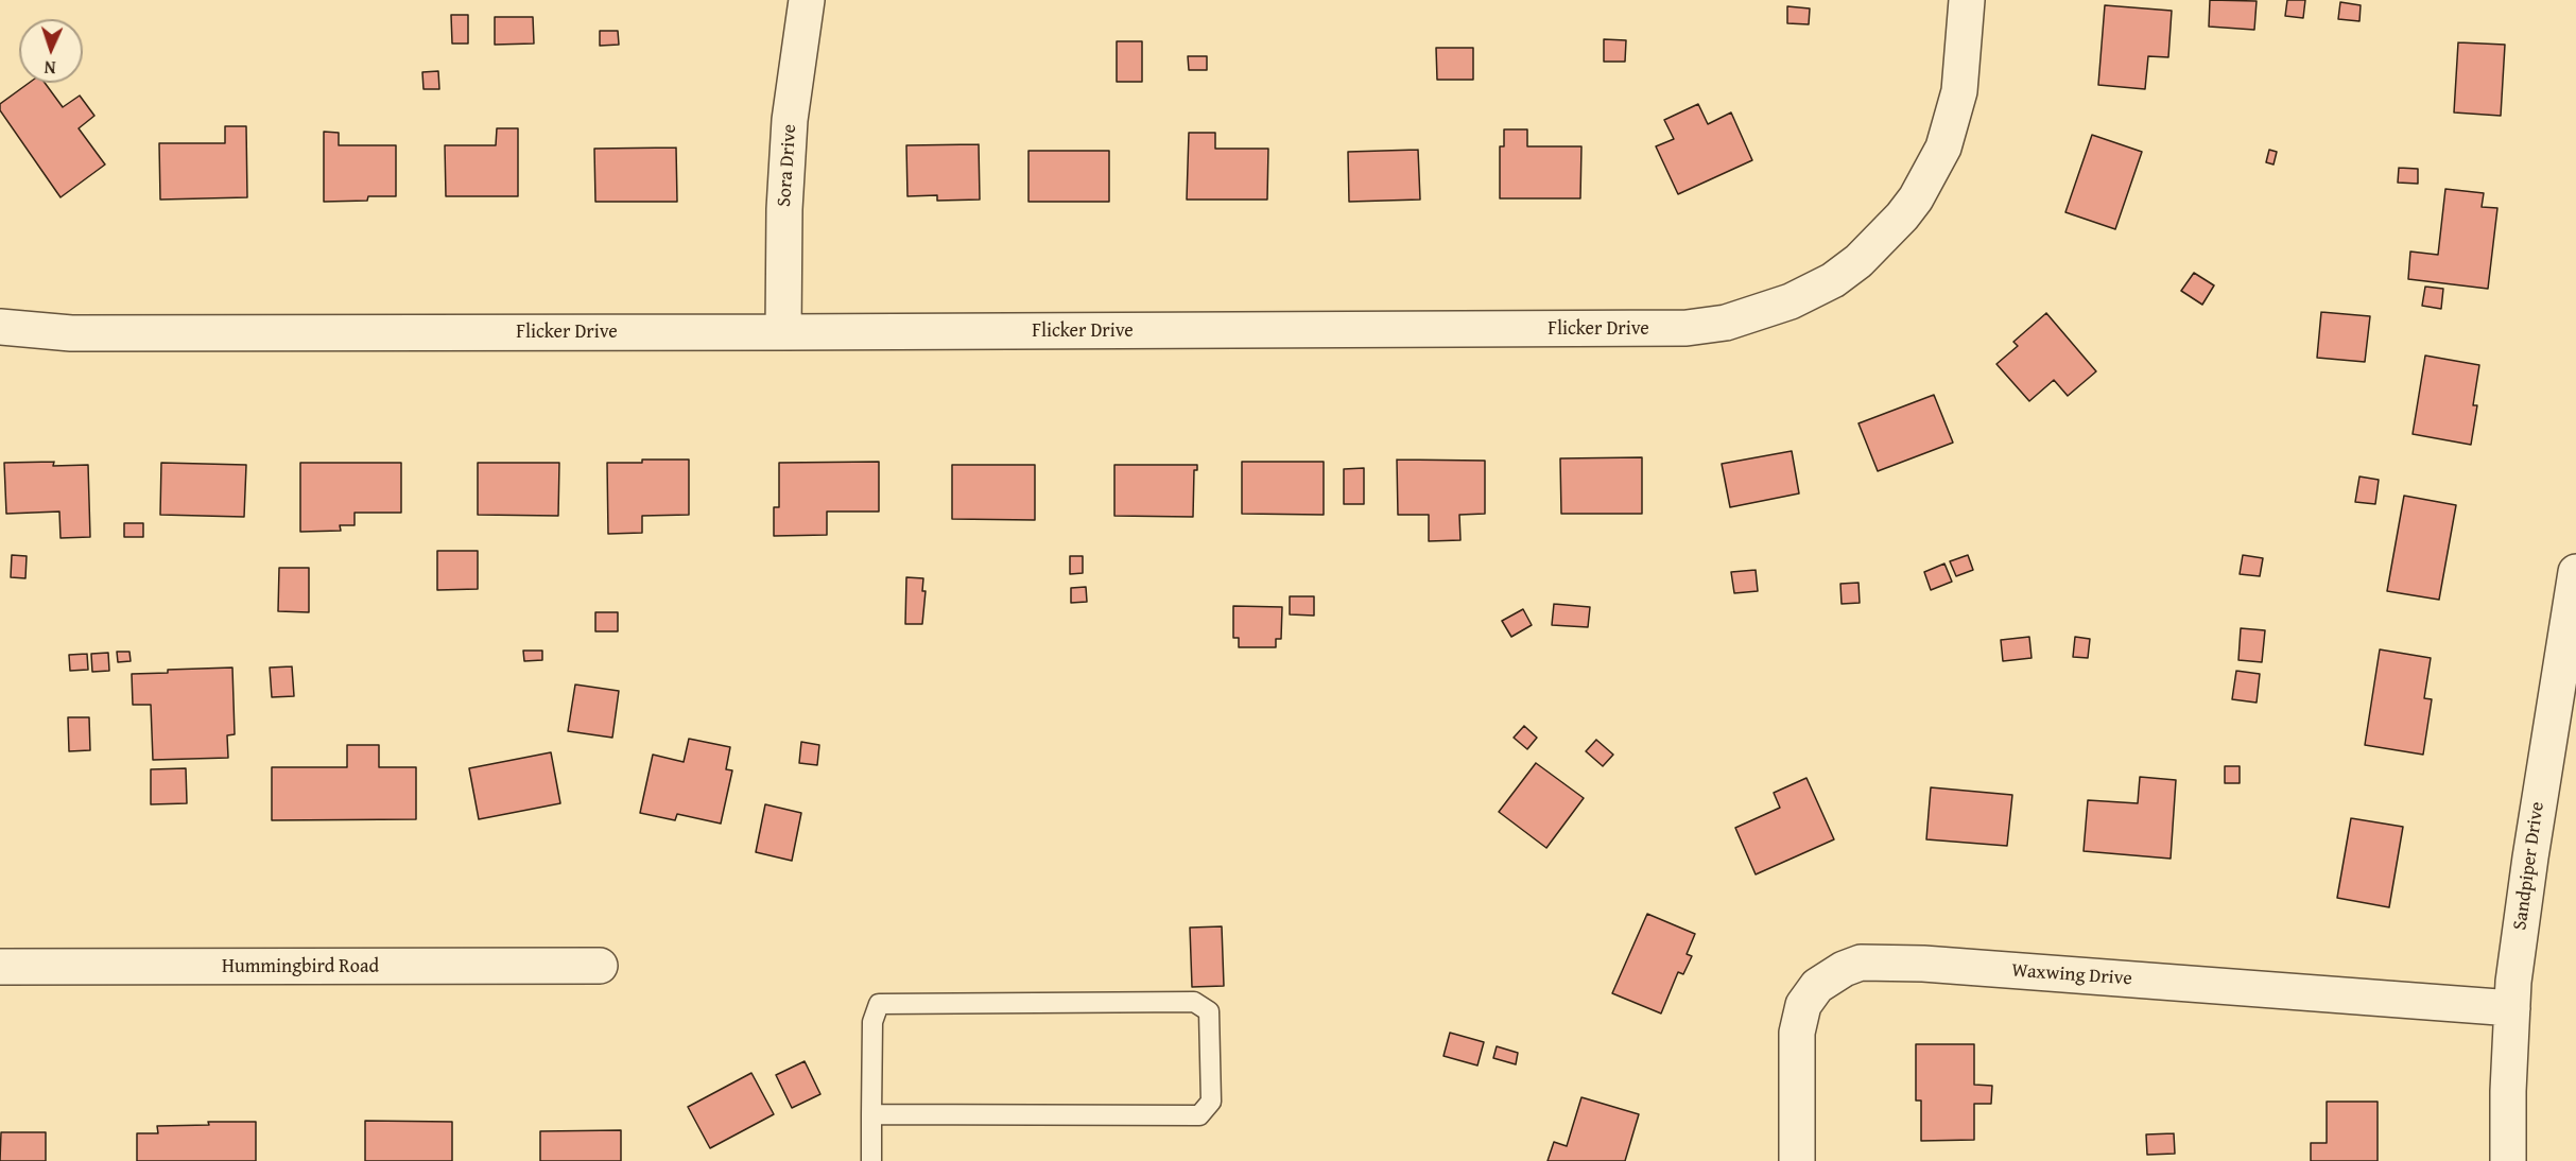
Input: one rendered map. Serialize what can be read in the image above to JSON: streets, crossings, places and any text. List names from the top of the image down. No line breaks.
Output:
{"streets":{"street":["Sora Drive","Flicker Drive","Sandpiper Drive","Hummingbird Road","Waxwing Drive"]},"crossings":[["Sora Drive","Flicker Drive"],["Sandpiper Drive","Waxwing Drive"]],"north":"bottom"}
